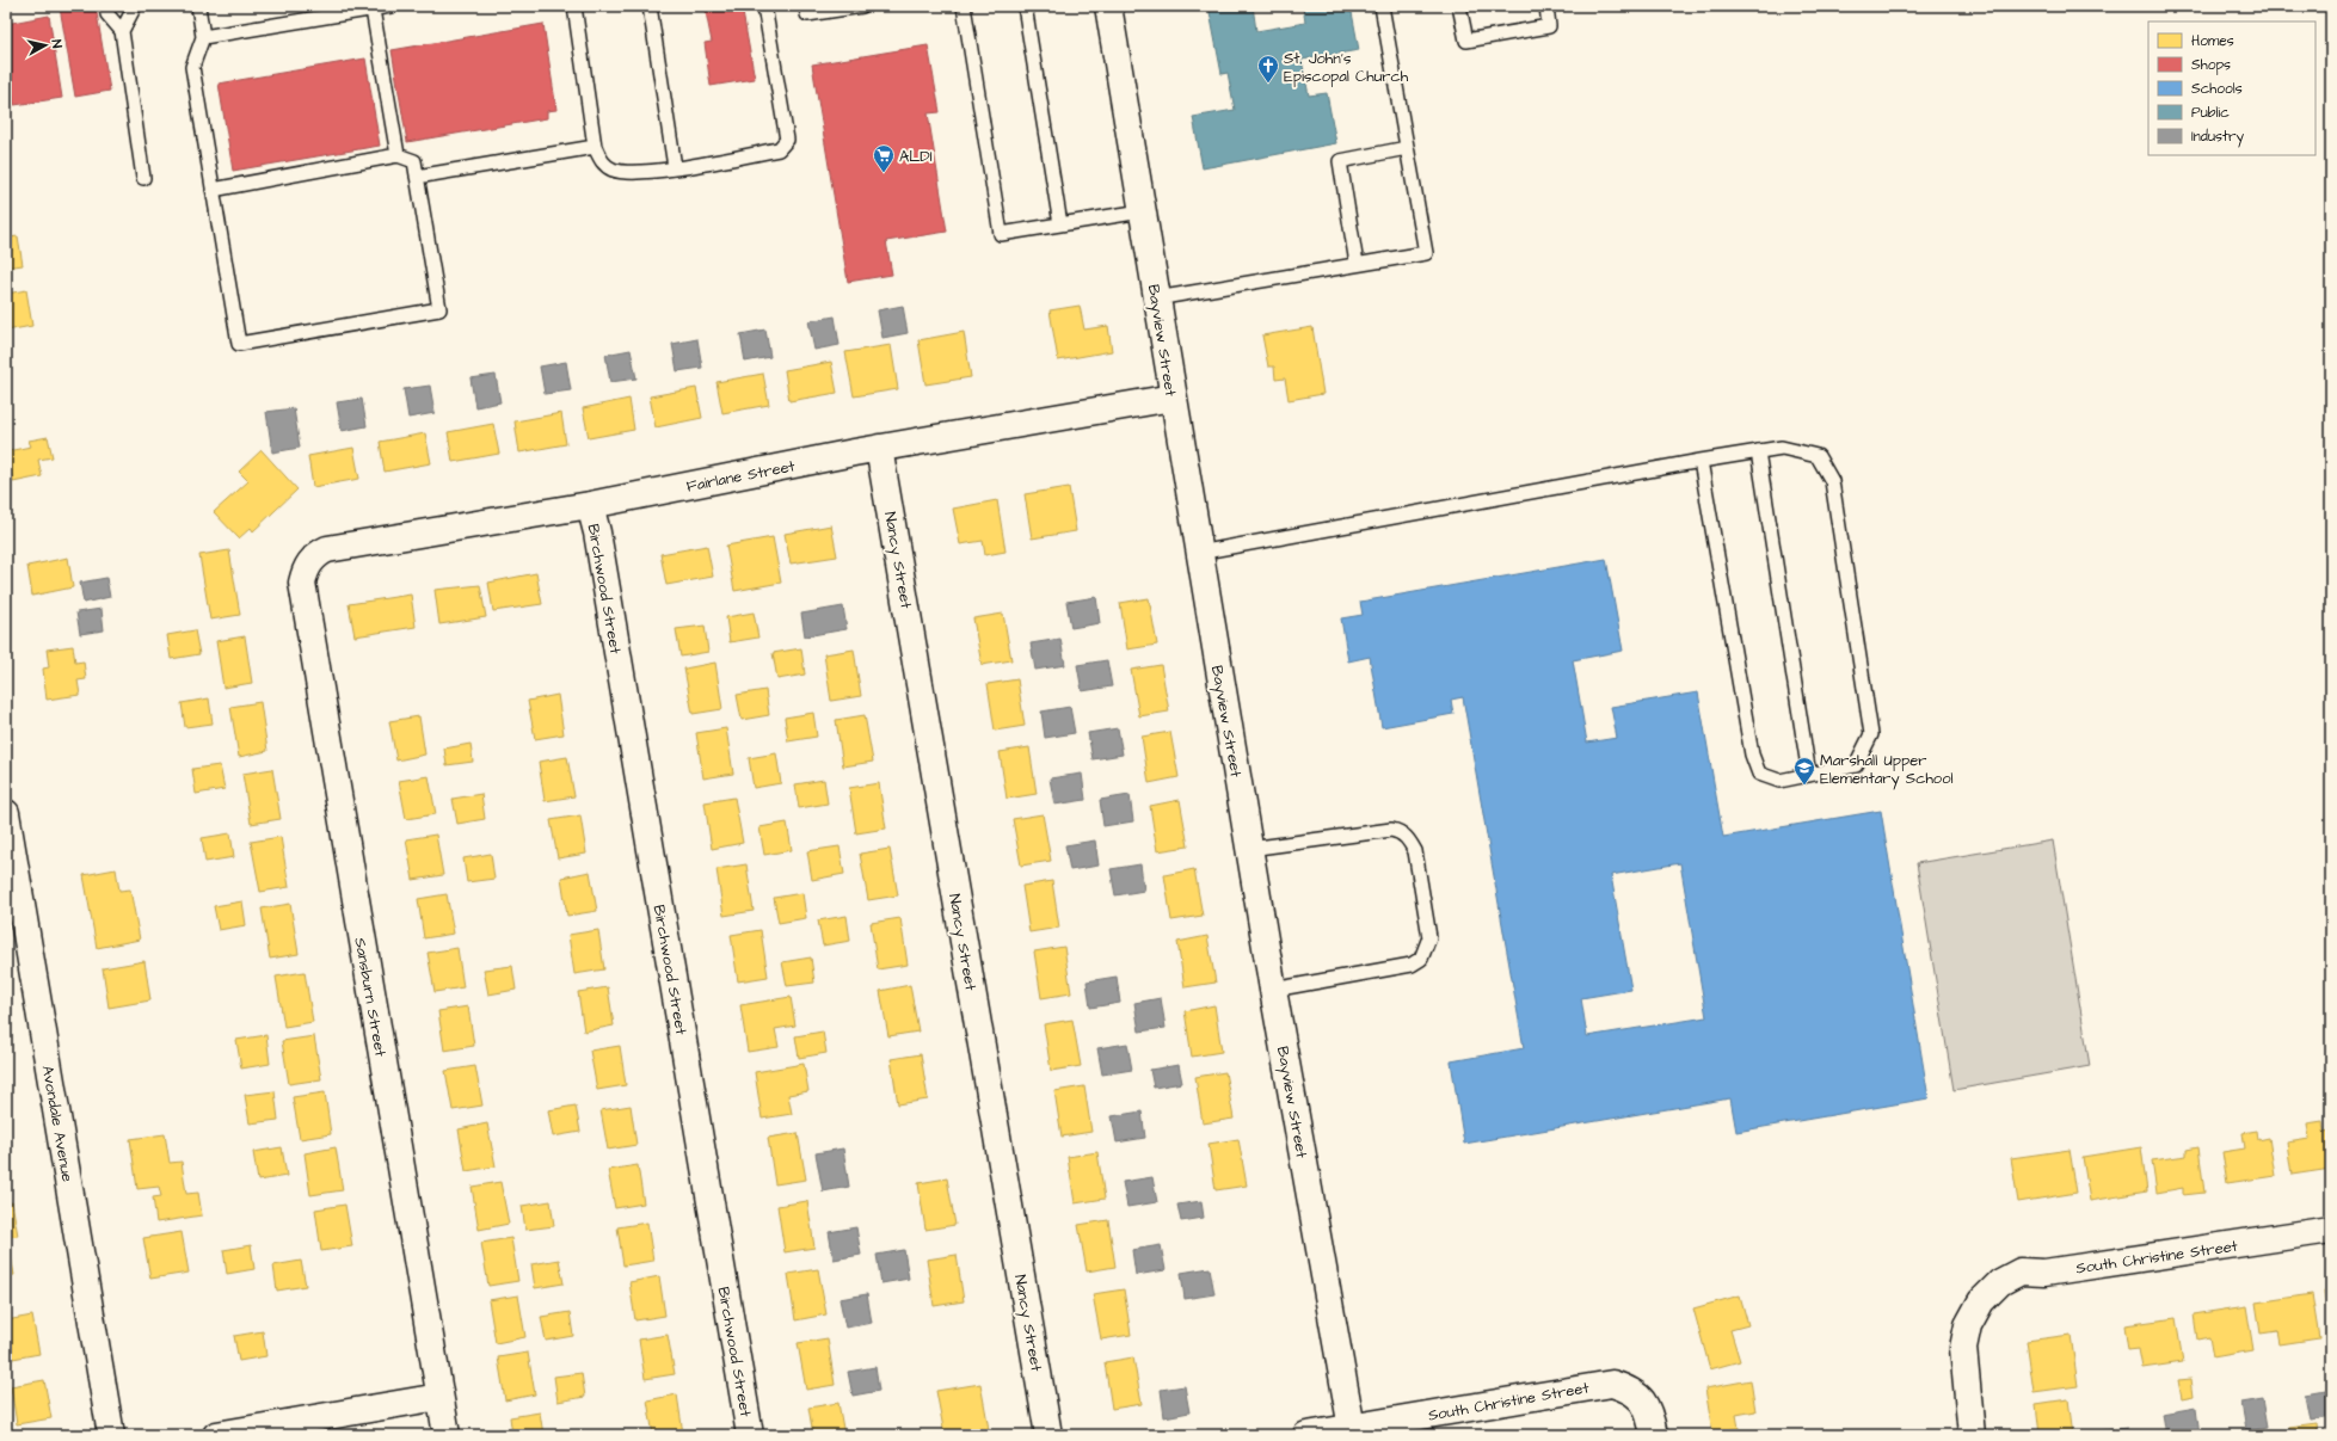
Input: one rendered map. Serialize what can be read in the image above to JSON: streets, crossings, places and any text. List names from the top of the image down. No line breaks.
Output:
{"streets":{"street":["Bayview Street","Fairlane Street","Nancy Street","Birchwood Street","Sansburn Street","Avondale Avenue","South Christine Street"]},"crossings":[["Bayview Street","Fairlane Street"],["Bayview Street","South Christine Street"],["Fairlane Street","Nancy Street"],["Fairlane Street","Birchwood Street"],["Fairlane Street","Sansburn Street"]],"places":{"church":["St. John's Episcopal Church"],"supermarket":["ALDI"],"school or university":["Marshall Upper Elementary School"]},"legend":["Homes","Shops","Schools","Public","Industry"],"north":"right"}
